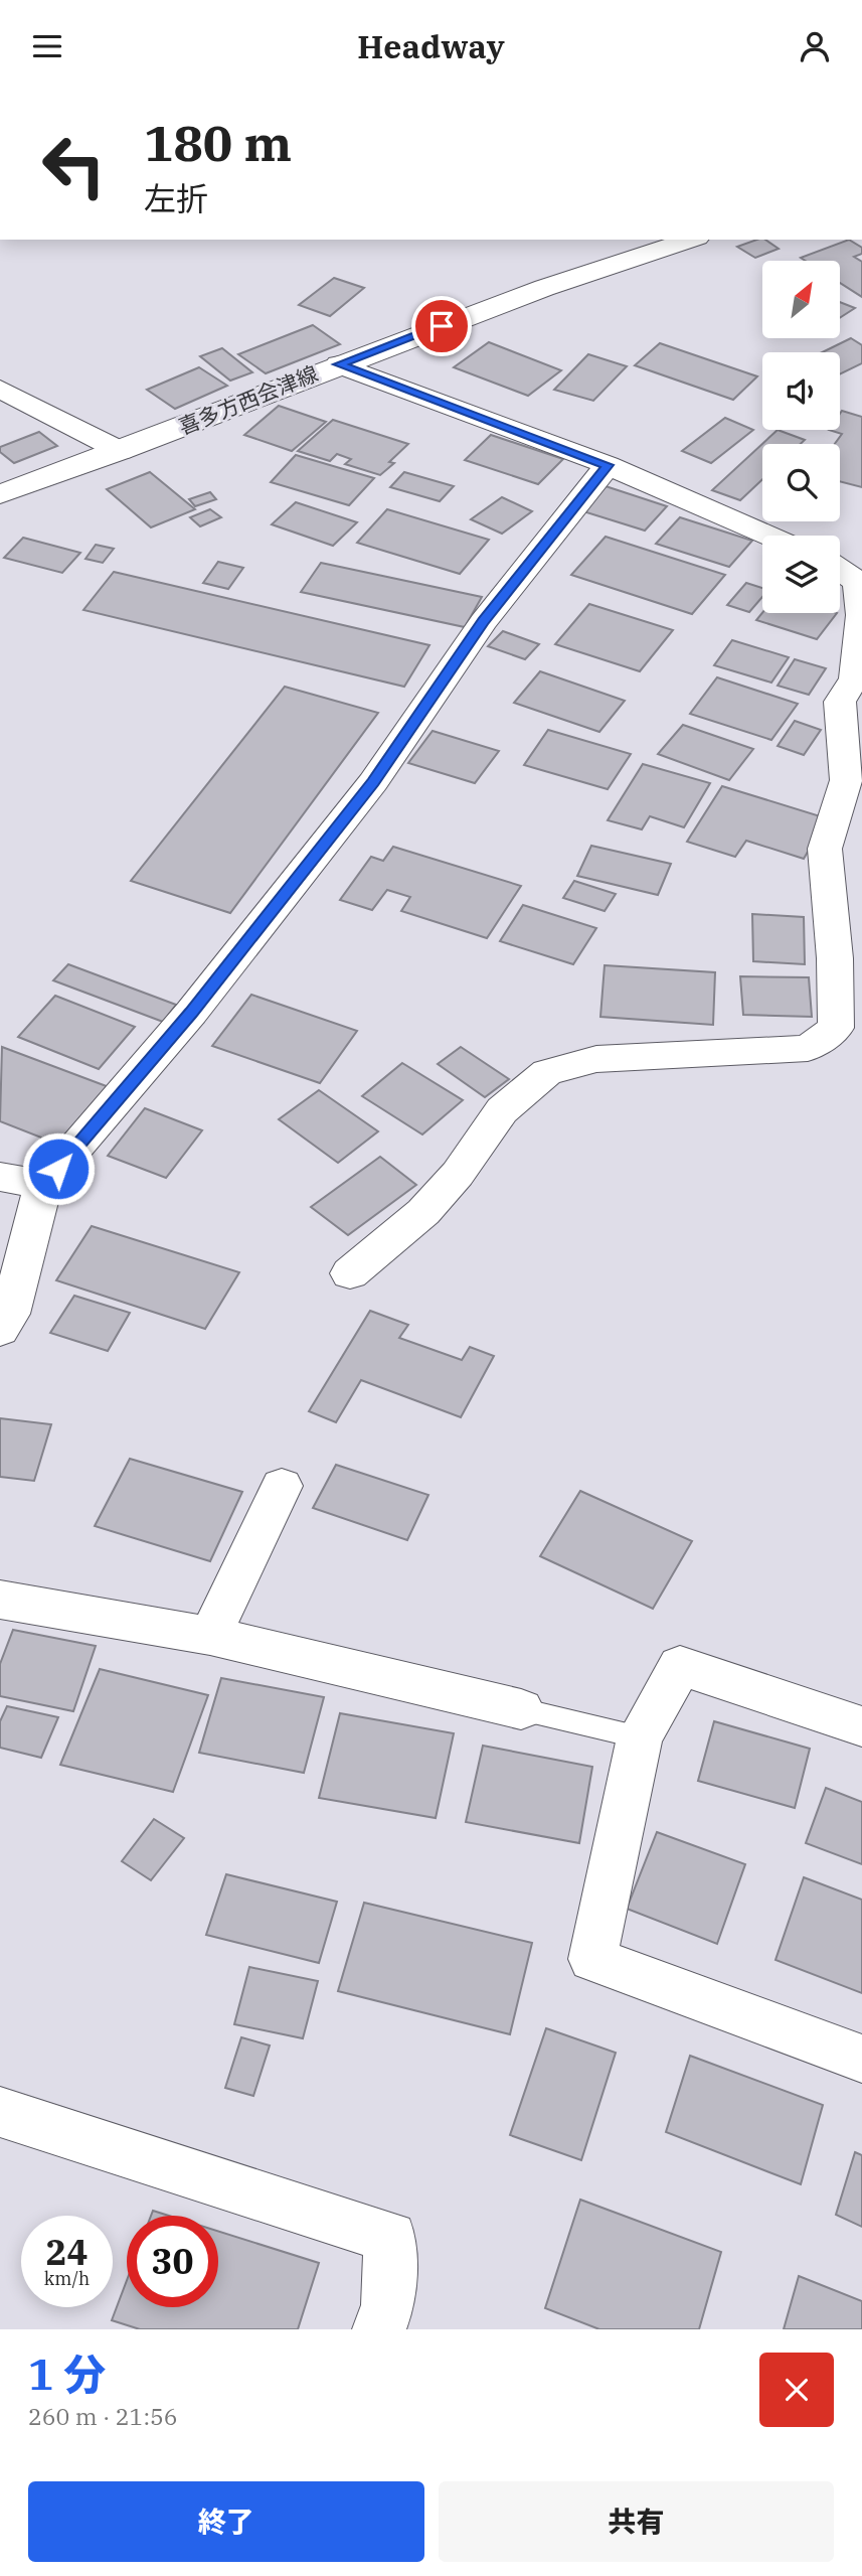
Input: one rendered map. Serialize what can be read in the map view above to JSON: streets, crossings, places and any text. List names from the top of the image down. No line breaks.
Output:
{"streets":{"street":["喜多方西会津線"]},"north":"top right","page":{"header":"Headway","turn":["180 m","左折"],"speed":"24 km/h","limit":"30","heading":["1 分","260 m · 21:56"],"buttons":["終了","共有"]}}
